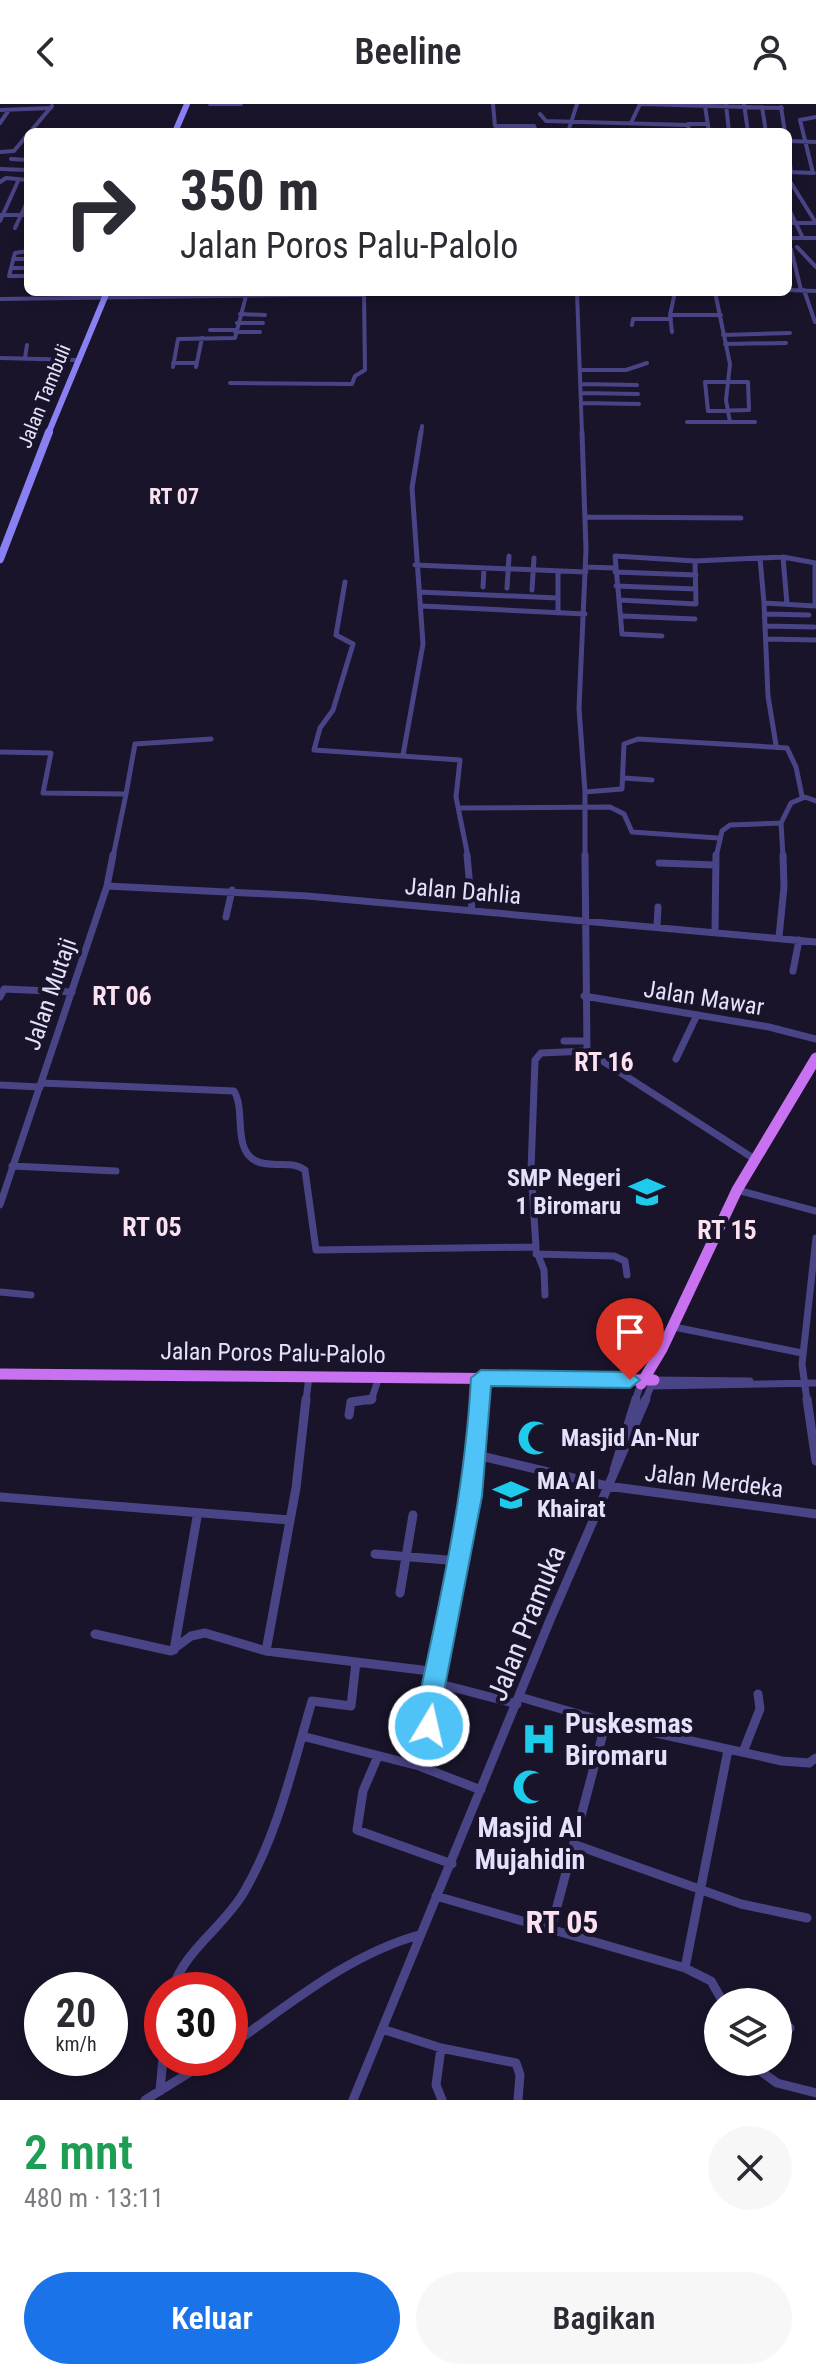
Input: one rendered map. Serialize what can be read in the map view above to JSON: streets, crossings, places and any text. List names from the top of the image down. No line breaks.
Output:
{"streets":{"main road":["Jalan Poros Palu-Palolo"],"street":["Jalan Tambuli","Jalan Dahlia","Jalan Mutaji","Jalan Mawar","Jalan Merdeka","Jalan Pramuka"]},"crossings":[["Jalan Dahlia","Jalan Mutaji"],["Jalan Poros Palu-Palolo","Jalan Pramuka"],["Jalan Merdeka","Jalan Pramuka"]],"districts":["RT 07","RT 06","RT 16","RT 05","RT 15","RT 05"],"places":{"school or university":["SMP Negeri 1 Biromaru","MA Al Khairat"],"mosque":["Masjid An-Nur","Masjid Al Mujahidin"],"hospital":["Puskesmas Biromaru"]},"page":{"header":"Beeline","turn":["350 m","Jalan Poros Palu-Palolo"],"speed":"20 km/h","limit":"30","heading":["2 mnt","480 m · 13:11"],"buttons":["Keluar","Bagikan"]}}
